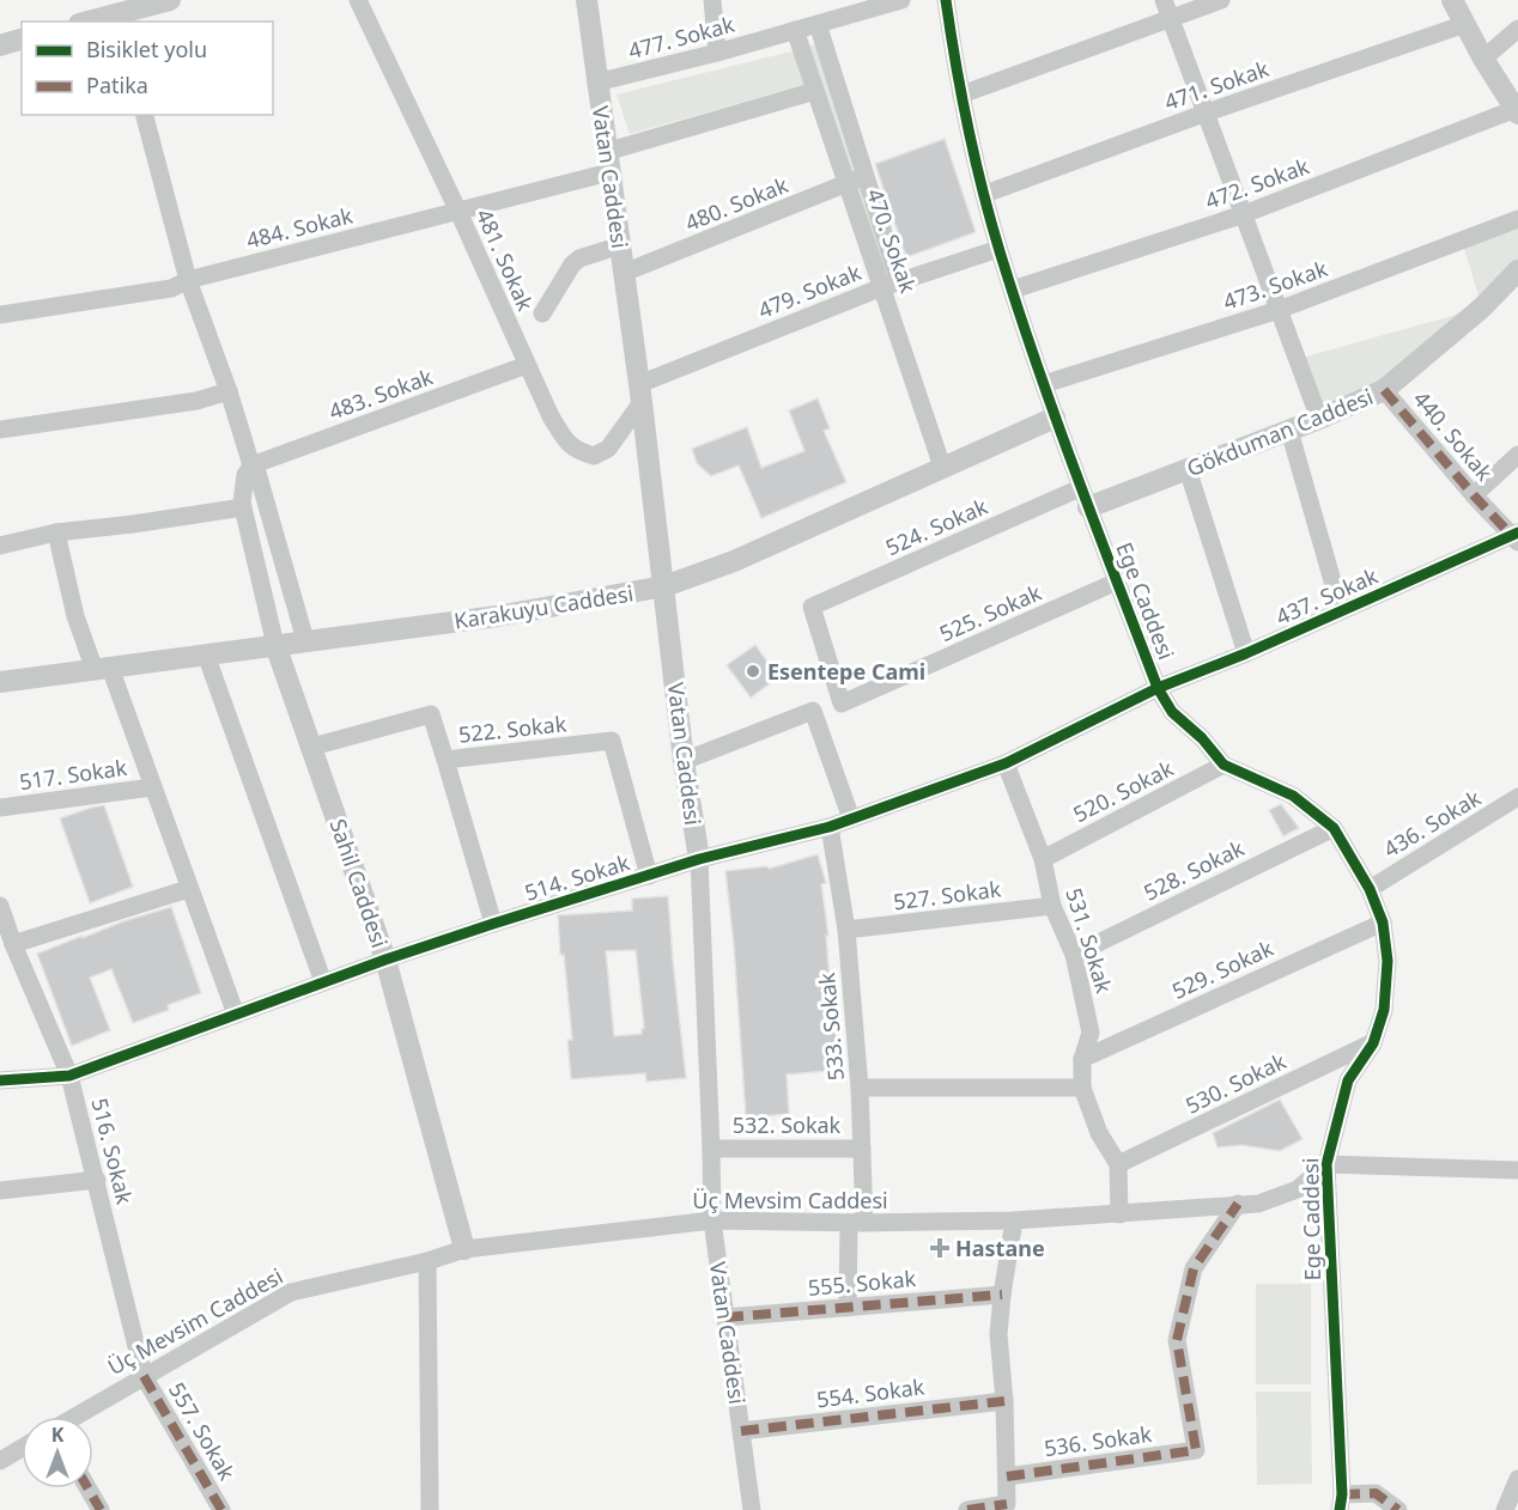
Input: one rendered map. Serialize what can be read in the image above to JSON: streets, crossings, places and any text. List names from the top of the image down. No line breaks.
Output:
{"streets":{"street":["477. Sokak","471. Sokak","Vatan Caddesi","472. Sokak","480. Sokak","484. Sokak","470. Sokak","481. Sokak","473. Sokak","479. Sokak","483. Sokak","Gökduman Caddesi","440. Sokak","524. Sokak","437. Sokak","Ege Caddesi","Karakuyu Caddesi","525. Sokak","522. Sokak","517. Sokak","520. Sokak","436. Sokak","528. Sokak","514. Sokak","Sahil Caddesi","527. Sokak","531. Sokak","529. Sokak","533. Sokak","530. Sokak","532. Sokak","516. Sokak","Üç Mevsim Caddesi","555. Sokak","554. Sokak","557. Sokak","536. Sokak"]},"crossings":[["477. Sokak","Vatan Caddesi"],["477. Sokak","470. Sokak"],["471. Sokak","Ege Caddesi"],["Vatan Caddesi","480. Sokak"],["Vatan Caddesi","484. Sokak"],["Vatan Caddesi","481. Sokak"],["Vatan Caddesi","479. Sokak"],["Vatan Caddesi","Karakuyu Caddesi"],["Vatan Caddesi","514. Sokak"],["Vatan Caddesi","532. Sokak"],["Vatan Caddesi","Üç Mevsim Caddesi"],["Vatan Caddesi","555. Sokak"],["Vatan Caddesi","554. Sokak"],["472. Sokak","Ege Caddesi"],["480. Sokak","470. Sokak"],["484. Sokak","470. Sokak"],["484. Sokak","481. Sokak"],["470. Sokak","479. Sokak"],["470. Sokak","Karakuyu Caddesi"],["481. Sokak","479. Sokak"],["481. Sokak","483. Sokak"],["473. Sokak","Ege Caddesi"],["479. Sokak","Ege Caddesi"],["Gökduman Caddesi","440. Sokak"],["Gökduman Caddesi","524. Sokak"],["Gökduman Caddesi","Ege Caddesi"],["440. Sokak","437. Sokak"],["524. Sokak","Ege Caddesi"],["524. Sokak","525. Sokak"],["437. Sokak","Ege Caddesi"],["437. Sokak","514. Sokak"],["Ege Caddesi","Karakuyu Caddesi"],["Ege Caddesi","525. Sokak"],["Ege Caddesi","520. Sokak"],["Ege Caddesi","436. Sokak"],["Ege Caddesi","528. Sokak"],["Ege Caddesi","514. Sokak"],["Ege Caddesi","529. Sokak"],["Ege Caddesi","530. Sokak"],["Ege Caddesi","Üç Mevsim Caddesi"],["Karakuyu Caddesi","Sahil Caddesi"],["522. Sokak","514. Sokak"],["522. Sokak","Sahil Caddesi"],["520. Sokak","531. Sokak"],["528. Sokak","531. Sokak"],["514. Sokak","Sahil Caddesi"],["514. Sokak","531. Sokak"],["514. Sokak","533. Sokak"],["514. Sokak","516. Sokak"],["Sahil Caddesi","Üç Mevsim Caddesi"],["527. Sokak","531. Sokak"],["527. Sokak","533. Sokak"],["531. Sokak","529. Sokak"],["531. Sokak","530. Sokak"],["533. Sokak","532. Sokak"],["533. Sokak","Üç Mevsim Caddesi"],["533. Sokak","555. Sokak"],["516. Sokak","Üç Mevsim Caddesi"],["516. Sokak","557. Sokak"],["Üç Mevsim Caddesi","557. Sokak"],["Üç Mevsim Caddesi","536. Sokak"]],"places":{"other":["Esentepe Cami"],"health":["Hastane"]},"legend":["Bisiklet yolu","Patika"],"north":"top"}
